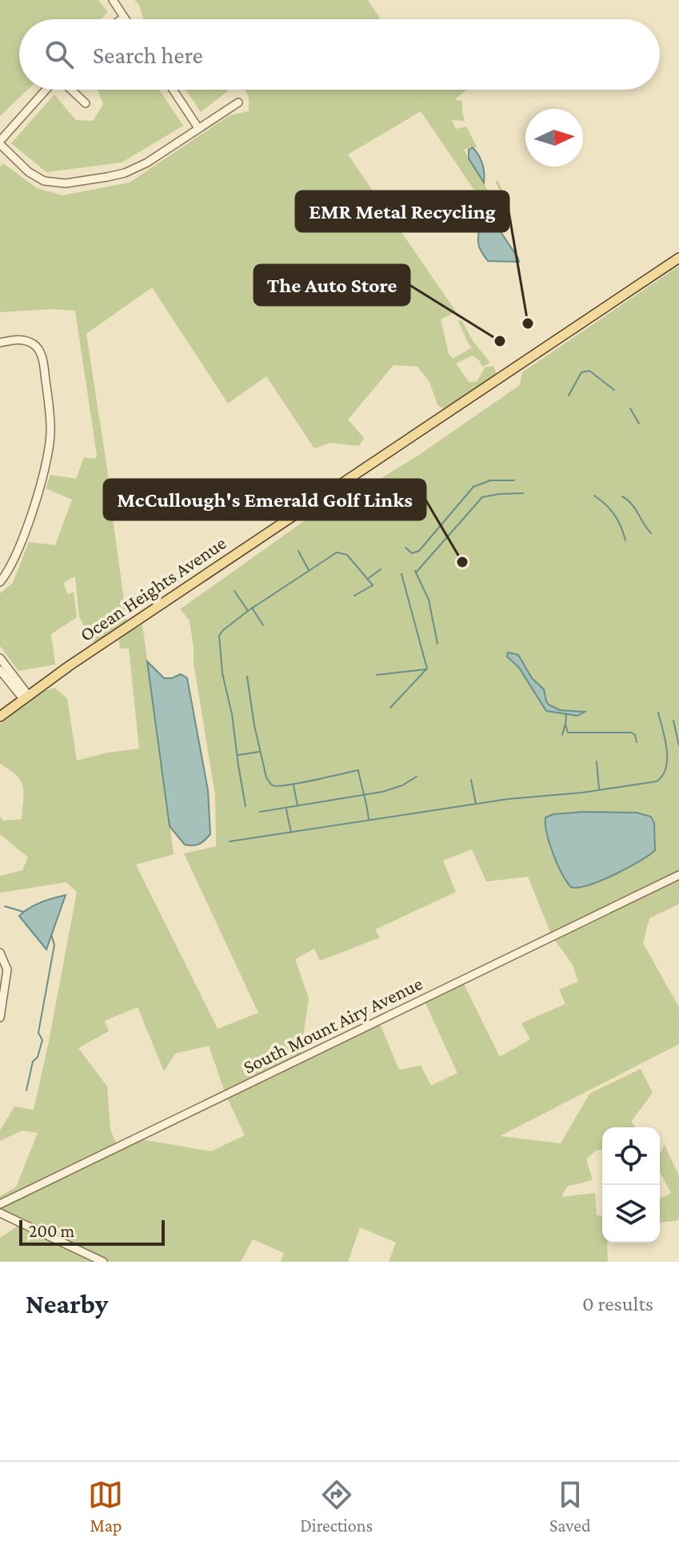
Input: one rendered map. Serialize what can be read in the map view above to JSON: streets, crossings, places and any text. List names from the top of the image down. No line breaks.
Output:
{"streets":{"main road":["Ocean Heights Avenue"],"street":["South Mount Airy Avenue"]},"places":["EMR Metal Recycling","The Auto Store","McCullough's Emerald Golf Links"],"scale_bar":"200 m","north":"right","page":{"search":"Search here","scale":"200 m","heading":["Nearby","0 results"],"nav":["Map","Directions","Saved"]}}
